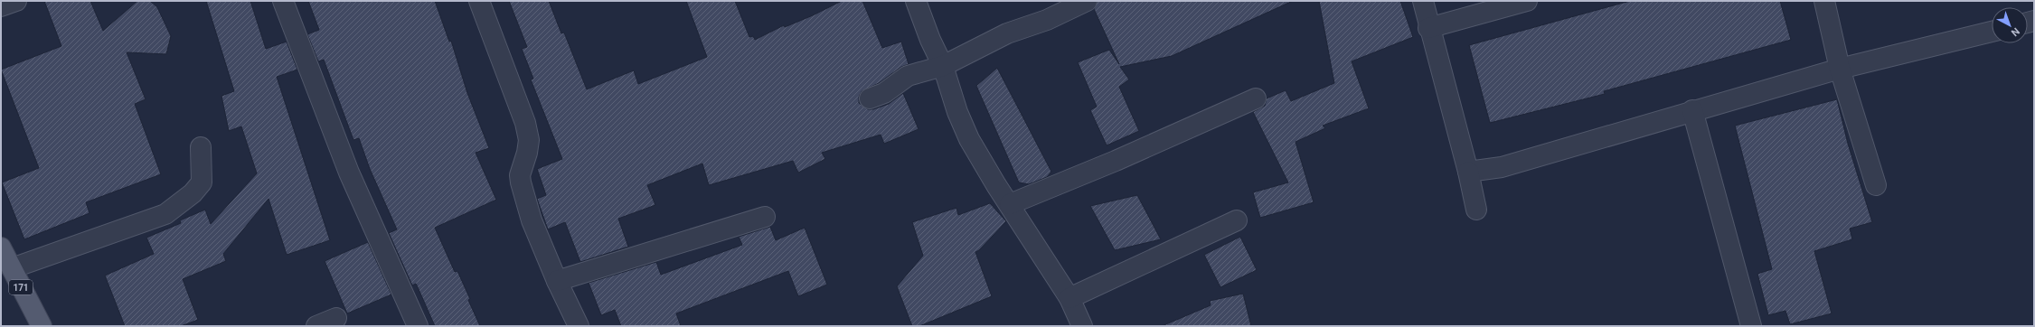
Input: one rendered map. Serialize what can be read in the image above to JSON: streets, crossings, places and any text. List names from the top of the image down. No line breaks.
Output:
{"streets":{"main road":["171"]},"north":"bottom right"}
